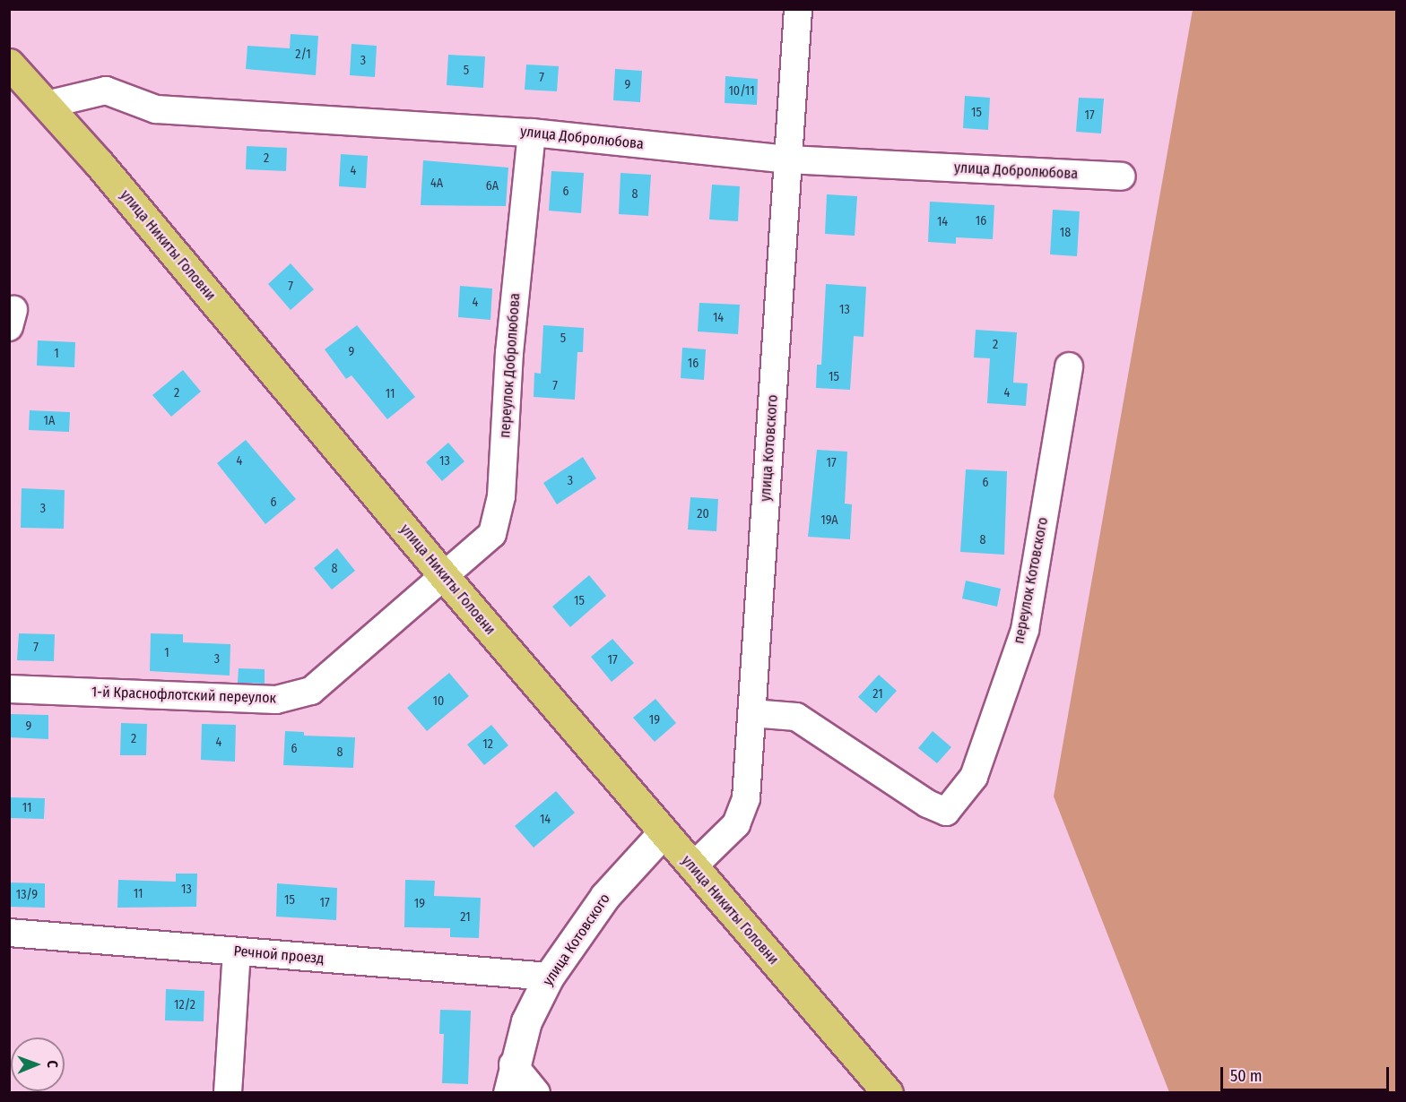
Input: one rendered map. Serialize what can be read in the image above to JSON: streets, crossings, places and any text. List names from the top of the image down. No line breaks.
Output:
{"streets":{"main road":["улица Никиты Головни"],"street":["улица Добролюбова","переулок Добролюбова","улица Котовского","переулок Котовского","1-й Краснофлотский переулок","Речной проезд"]},"crossings":[["улица Добролюбова","улица Никиты Головни"],["улица Добролюбова","переулок Добролюбова"],["улица Добролюбова","улица Котовского"],["улица Никиты Головни","переулок Добролюбова"],["улица Никиты Головни","улица Котовского"],["улица Никиты Головни","1-й Краснофлотский переулок"],["переулок Добролюбова","1-й Краснофлотский переулок"],["улица Котовского","переулок Котовского"],["улица Котовского","Речной проезд"]],"house_numbers":["2/1","3","5","7","9","10/11","15","17","2","4","4А","6А","6","8","16","14","18","7","4","13","14","5","2","9","1","16","15","7","2","4","11","1А","4","13","17","3","6","6","3","20","19А","8","8","15","7","1","3","17","21","10","19","9","2","4","12","6","8","11","14","13","11","13/9","15","17","19","21","12/2"],"scale_bar":"50 m","north":"right"}
